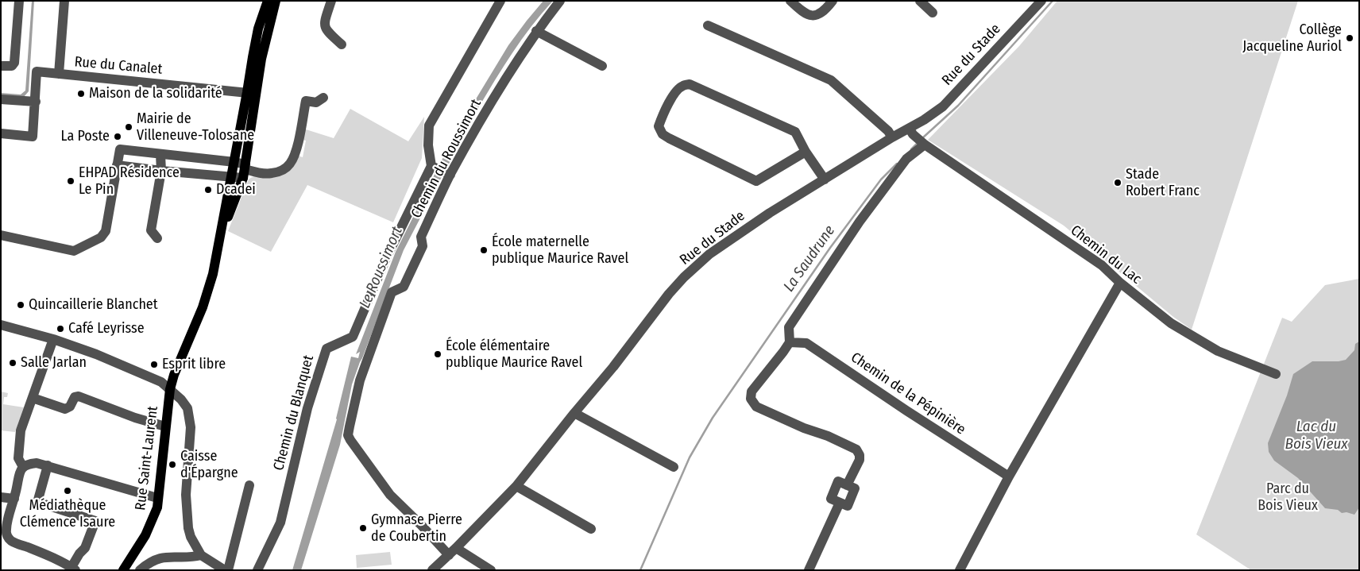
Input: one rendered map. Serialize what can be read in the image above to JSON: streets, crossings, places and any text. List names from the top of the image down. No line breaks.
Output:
{"streets":{"main road":["Rue Saint-Laurent"],"street":["Rue du Stade","Rue du Canalet","Chemin du Roussimort","Chemin du Lac","Chemin de la Pépinière","Chemin du Blanquet"]},"crossings":[["Rue du Stade","Chemin du Roussimort"],["Rue du Stade","Chemin du Lac"]],"water":["La Saudrune","Le Roussimort","Lac du Bois Vieux"],"parks":["Parc du Bois Vieux"],"places":["Collège Jacqueline Auriol","Maison de la solidarité","Mairie de Villeneuve-Tolosane","La Poste","EHPAD Résidence Le Pin","Stade Robert Franc","Dcadei","École maternelle publique Maurice Ravel","Quincaillerie Blanchet","Café Leyrisse","École élémentaire publique Maurice Ravel","Salle Jarlan","Esprit libre","Caisse d'Épargne","Médiathèque Clémence Isaure","Gymnase Pierre de Coubertin"]}
